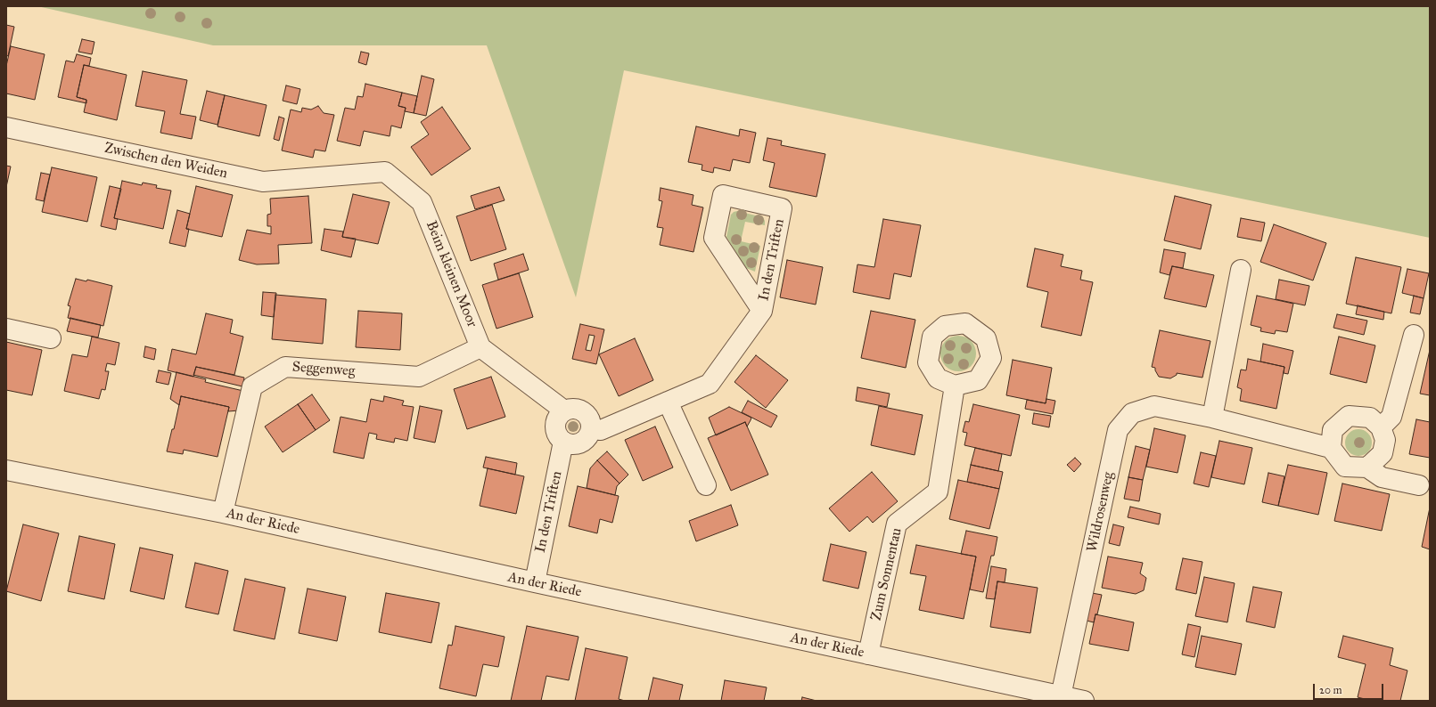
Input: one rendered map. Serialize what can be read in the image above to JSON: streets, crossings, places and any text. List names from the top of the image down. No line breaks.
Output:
{"streets":{"street":["Zwischen den Weiden","In den Triften","Beim kleinen Moor","Seggenweg","Wildrosenweg","An der Riede","Zum Sonnentau"]},"crossings":[["Zwischen den Weiden","Beim kleinen Moor"],["In den Triften","An der Riede"],["Beim kleinen Moor","Seggenweg"],["Seggenweg","An der Riede"],["Wildrosenweg","An der Riede"],["An der Riede","Zum Sonnentau"]],"scale_bar":"20 m"}
